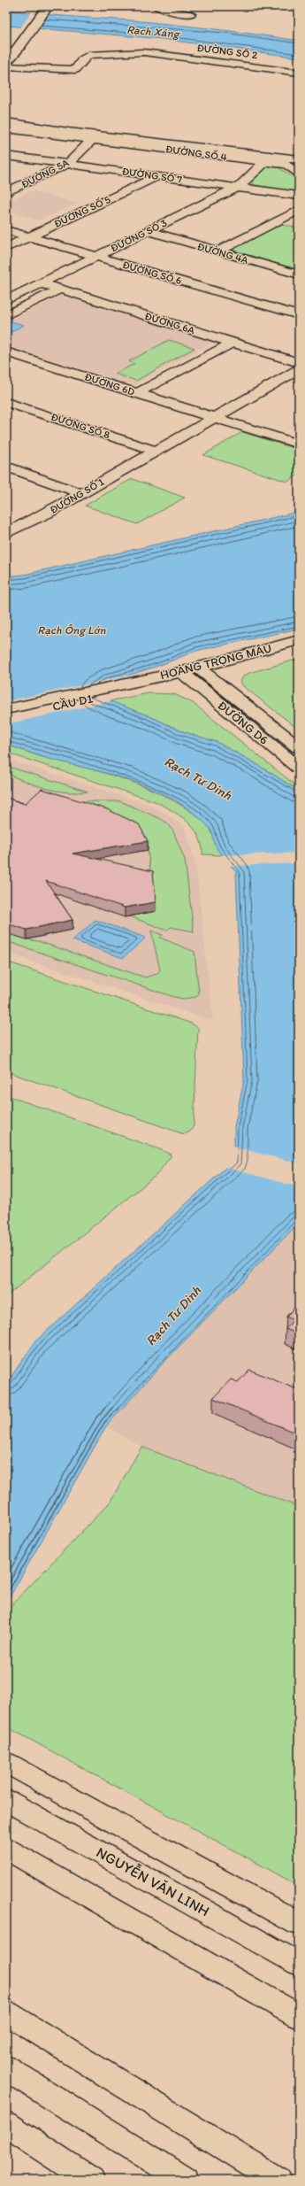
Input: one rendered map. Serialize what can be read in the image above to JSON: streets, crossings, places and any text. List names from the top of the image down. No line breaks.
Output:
{"streets":{"main road":["ĐƯỜNG SỐ 4","HOÀNG TRỌNG MẬU","CẦU D1","ĐƯỜNG D6","NGUYỄN VĂN LINH"],"street":["ĐƯỜNG SỐ 2","ĐƯỜNG 5A","ĐƯỜNG SỐ 7","ĐƯỜNG SỐ 5","ĐƯỜNG SỐ 3","ĐƯỜNG 4A","ĐƯỜNG SỐ 6","ĐƯỜNG 6A","ĐƯỜNG 6D","ĐƯỜNG SỐ 8","ĐƯỜNG SỐ 1"]},"crossings":[["ĐƯỜNG SỐ 4","ĐƯỜNG 5A"],["ĐƯỜNG SỐ 4","ĐƯỜNG SỐ 3"],["ĐƯỜNG 5A","ĐƯỜNG SỐ 7"],["ĐƯỜNG SỐ 7","ĐƯỜNG SỐ 5"],["ĐƯỜNG SỐ 7","ĐƯỜNG SỐ 3"],["ĐƯỜNG SỐ 5","ĐƯỜNG SỐ 6"],["ĐƯỜNG SỐ 3","ĐƯỜNG 4A"],["ĐƯỜNG SỐ 3","ĐƯỜNG SỐ 6"],["ĐƯỜNG SỐ 3","ĐƯỜNG 6A"],["ĐƯỜNG 6D","ĐƯỜNG SỐ 1"],["ĐƯỜNG SỐ 8","ĐƯỜNG SỐ 1"],["HOÀNG TRỌNG MẬU","CẦU D1"],["HOÀNG TRỌNG MẬU","ĐƯỜNG D6"]],"water":["Rạch Xáng","Rạch Ông Lớn","Rạch Tư Dinh"]}
